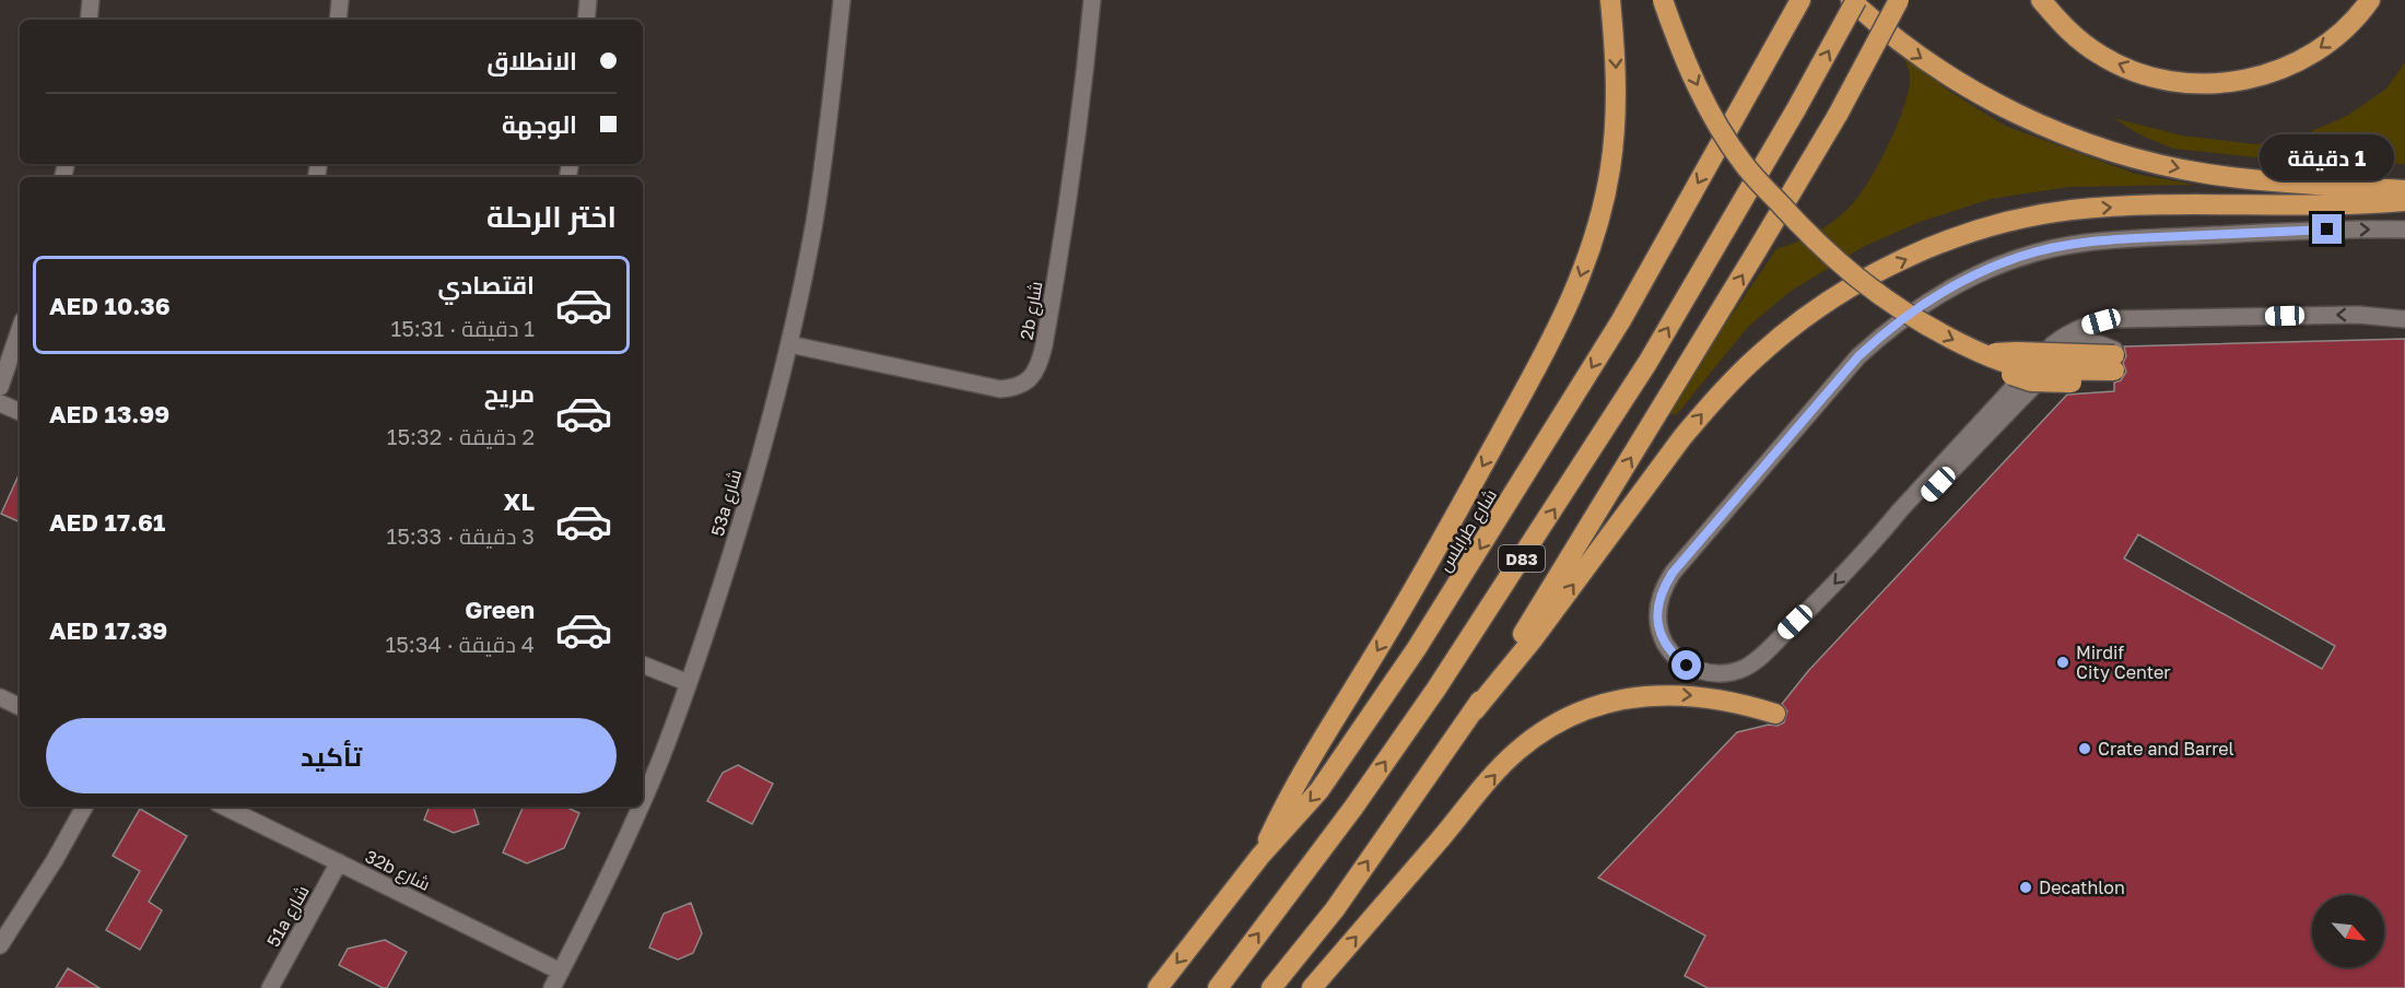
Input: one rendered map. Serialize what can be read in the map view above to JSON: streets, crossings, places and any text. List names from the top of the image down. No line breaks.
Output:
{"streets":{"highway":["شارع طرابلس","D83"],"street":["2b شارع","53a شارع","32b شارع","51a شارع"]},"crossings":[["2b شارع","53a شارع"],["53a شارع","32b شارع"],["32b شارع","51a شارع"]],"places":["Mirdif City Center","Crate and Barrel","Decathlon"],"north":"bottom right","page":{"banner":["الانطلاق","الوجهة"],"bubble":"1 دقيقة","heading":"اختر الرحلة","list":[{"name":"اقتصادي","note":"1 دقيقة · 15:31","value":"AED 10.36"},{"name":"مريح","note":"2 دقيقة · 15:32","value":"AED 13.99"},{"name":"XL","note":"3 دقيقة · 15:33","value":"AED 17.61"},{"name":"Green","note":"4 دقيقة · 15:34","value":"AED 17.39"}],"buttons":"تأكيد"}}
